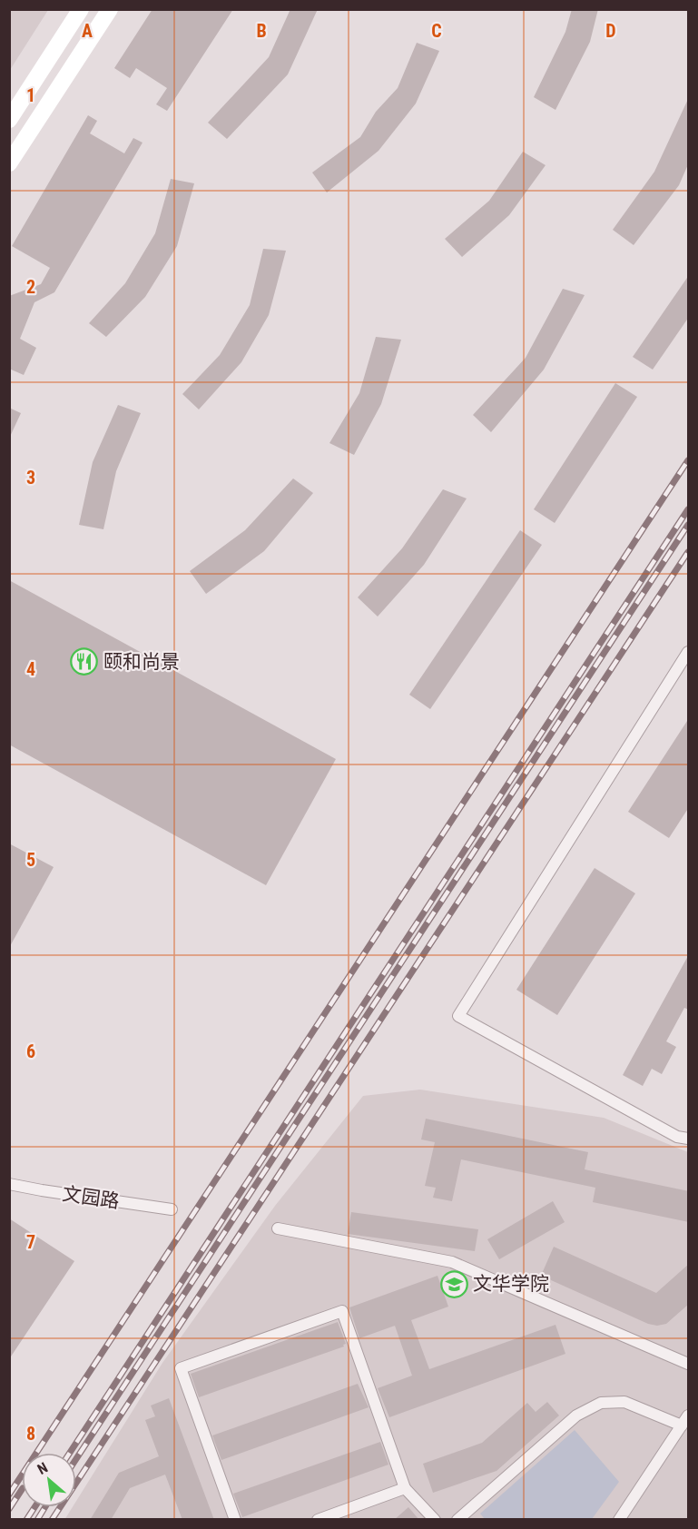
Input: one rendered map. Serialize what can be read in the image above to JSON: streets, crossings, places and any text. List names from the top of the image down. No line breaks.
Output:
{"streets":{"street":["文园路"]},"places":{"restaurant":["颐和尚景"],"school or university":["文华学院"]},"north":"top left","grid":{"columns":["A","B","C","D"],"rows":["1","2","3","4","5","6","7","8"]}}
